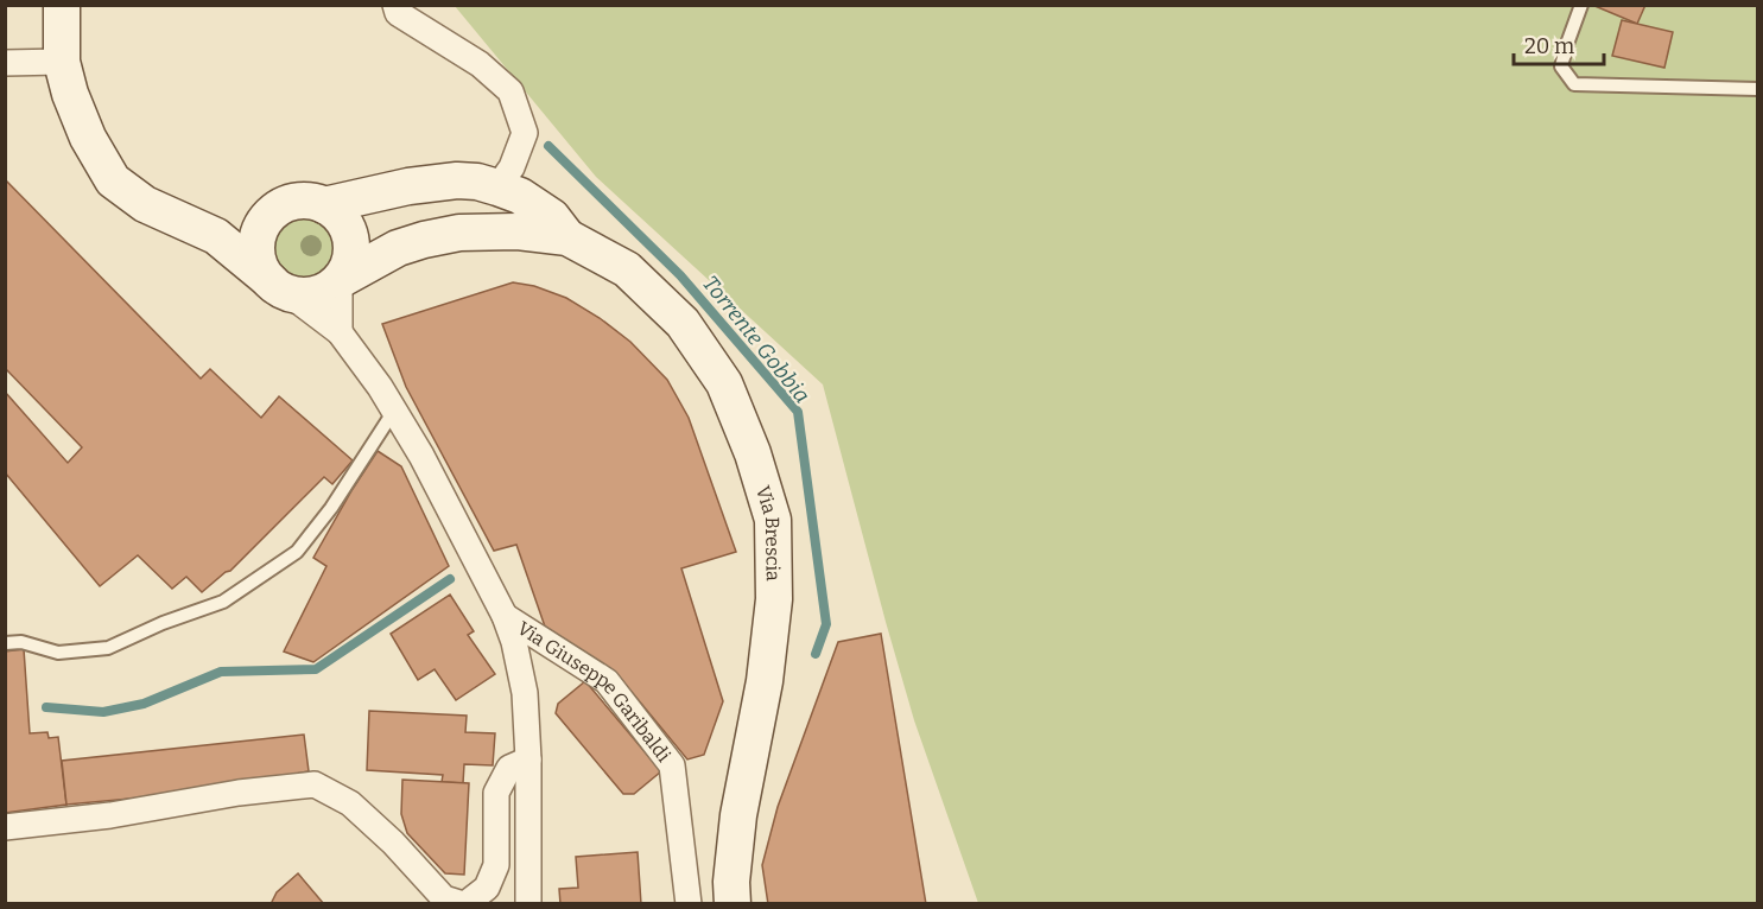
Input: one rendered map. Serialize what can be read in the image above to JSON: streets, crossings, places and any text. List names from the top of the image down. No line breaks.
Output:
{"streets":{"main road":["Via Brescia"],"street":["Via Giuseppe Garibaldi"]},"crossings":[["Via Brescia","Via Giuseppe Garibaldi"]],"water":["Torrente Gobbia"],"scale_bar":"20 m"}
